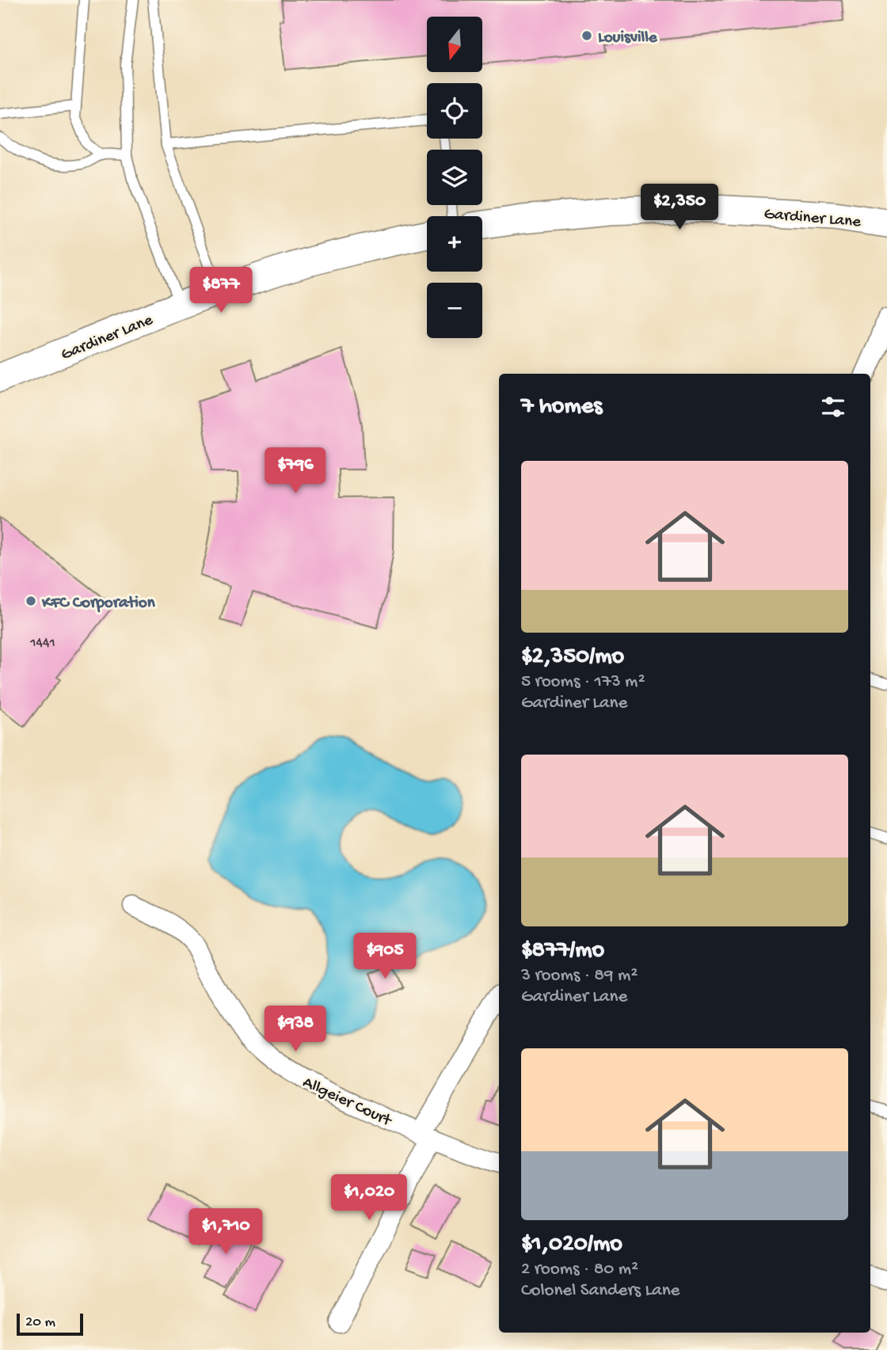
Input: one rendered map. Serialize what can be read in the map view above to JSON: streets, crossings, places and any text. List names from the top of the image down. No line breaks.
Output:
{"streets":{"street":["Gardiner Lane","Allgeier Court"]},"places":["Louisville","KFC Corporation"],"house_numbers":["1441"],"scale_bar":"20 m","north":"bottom","page":{"map_buttons":["+","−"],"price":["$2,350","$877","$796","$905","$938","$1,020","$1,710"],"heading":"7 homes","list":[{"name":"$2,350/mo","note":"5 rooms · 173 m² · Gardiner Lane"},{"name":"$877/mo","note":"3 rooms · 89 m² · Gardiner Lane"},{"name":"$1,020/mo","note":"2 rooms · 80 m² · Colonel Sanders Lane"}],"scale":"20 m"}}
